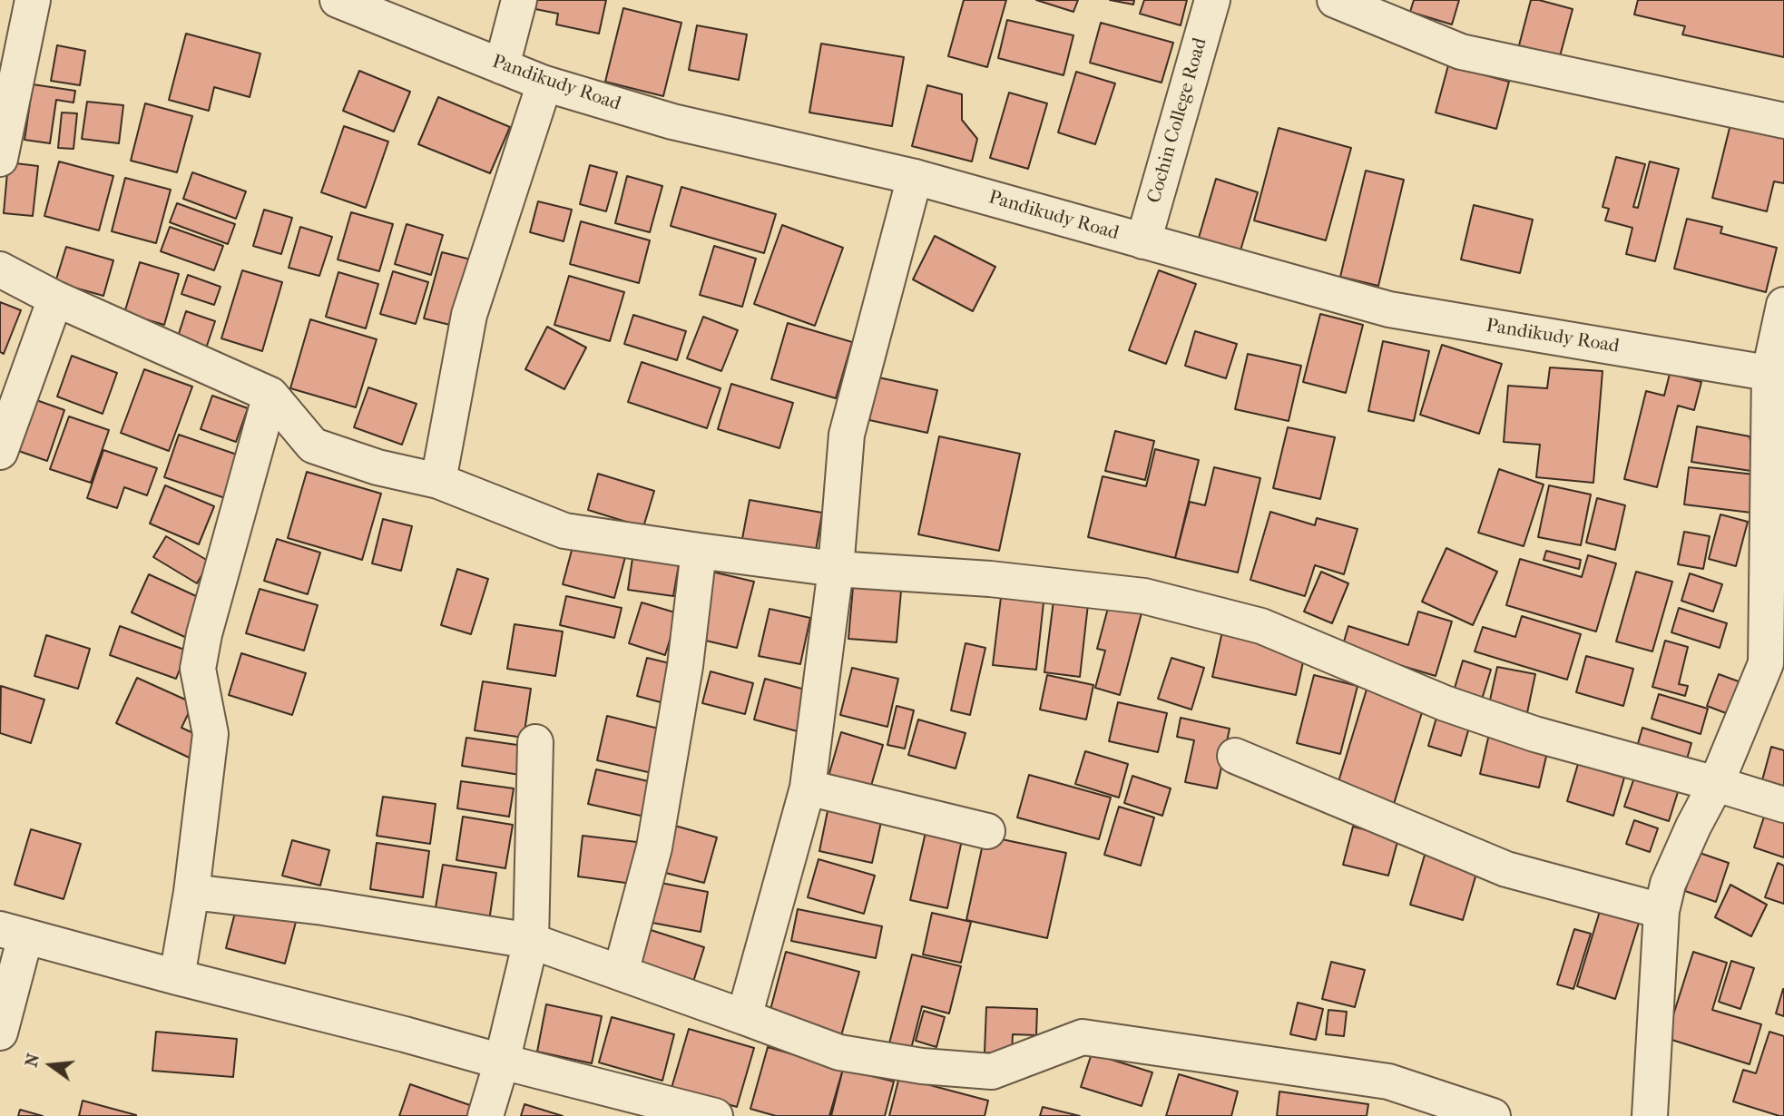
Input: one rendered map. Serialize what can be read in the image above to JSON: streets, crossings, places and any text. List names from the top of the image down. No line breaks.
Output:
{"streets":{"street":["Pandikudy Road","Cochin College Road"]},"crossings":[["Pandikudy Road","Cochin College Road"]],"north":"left"}
